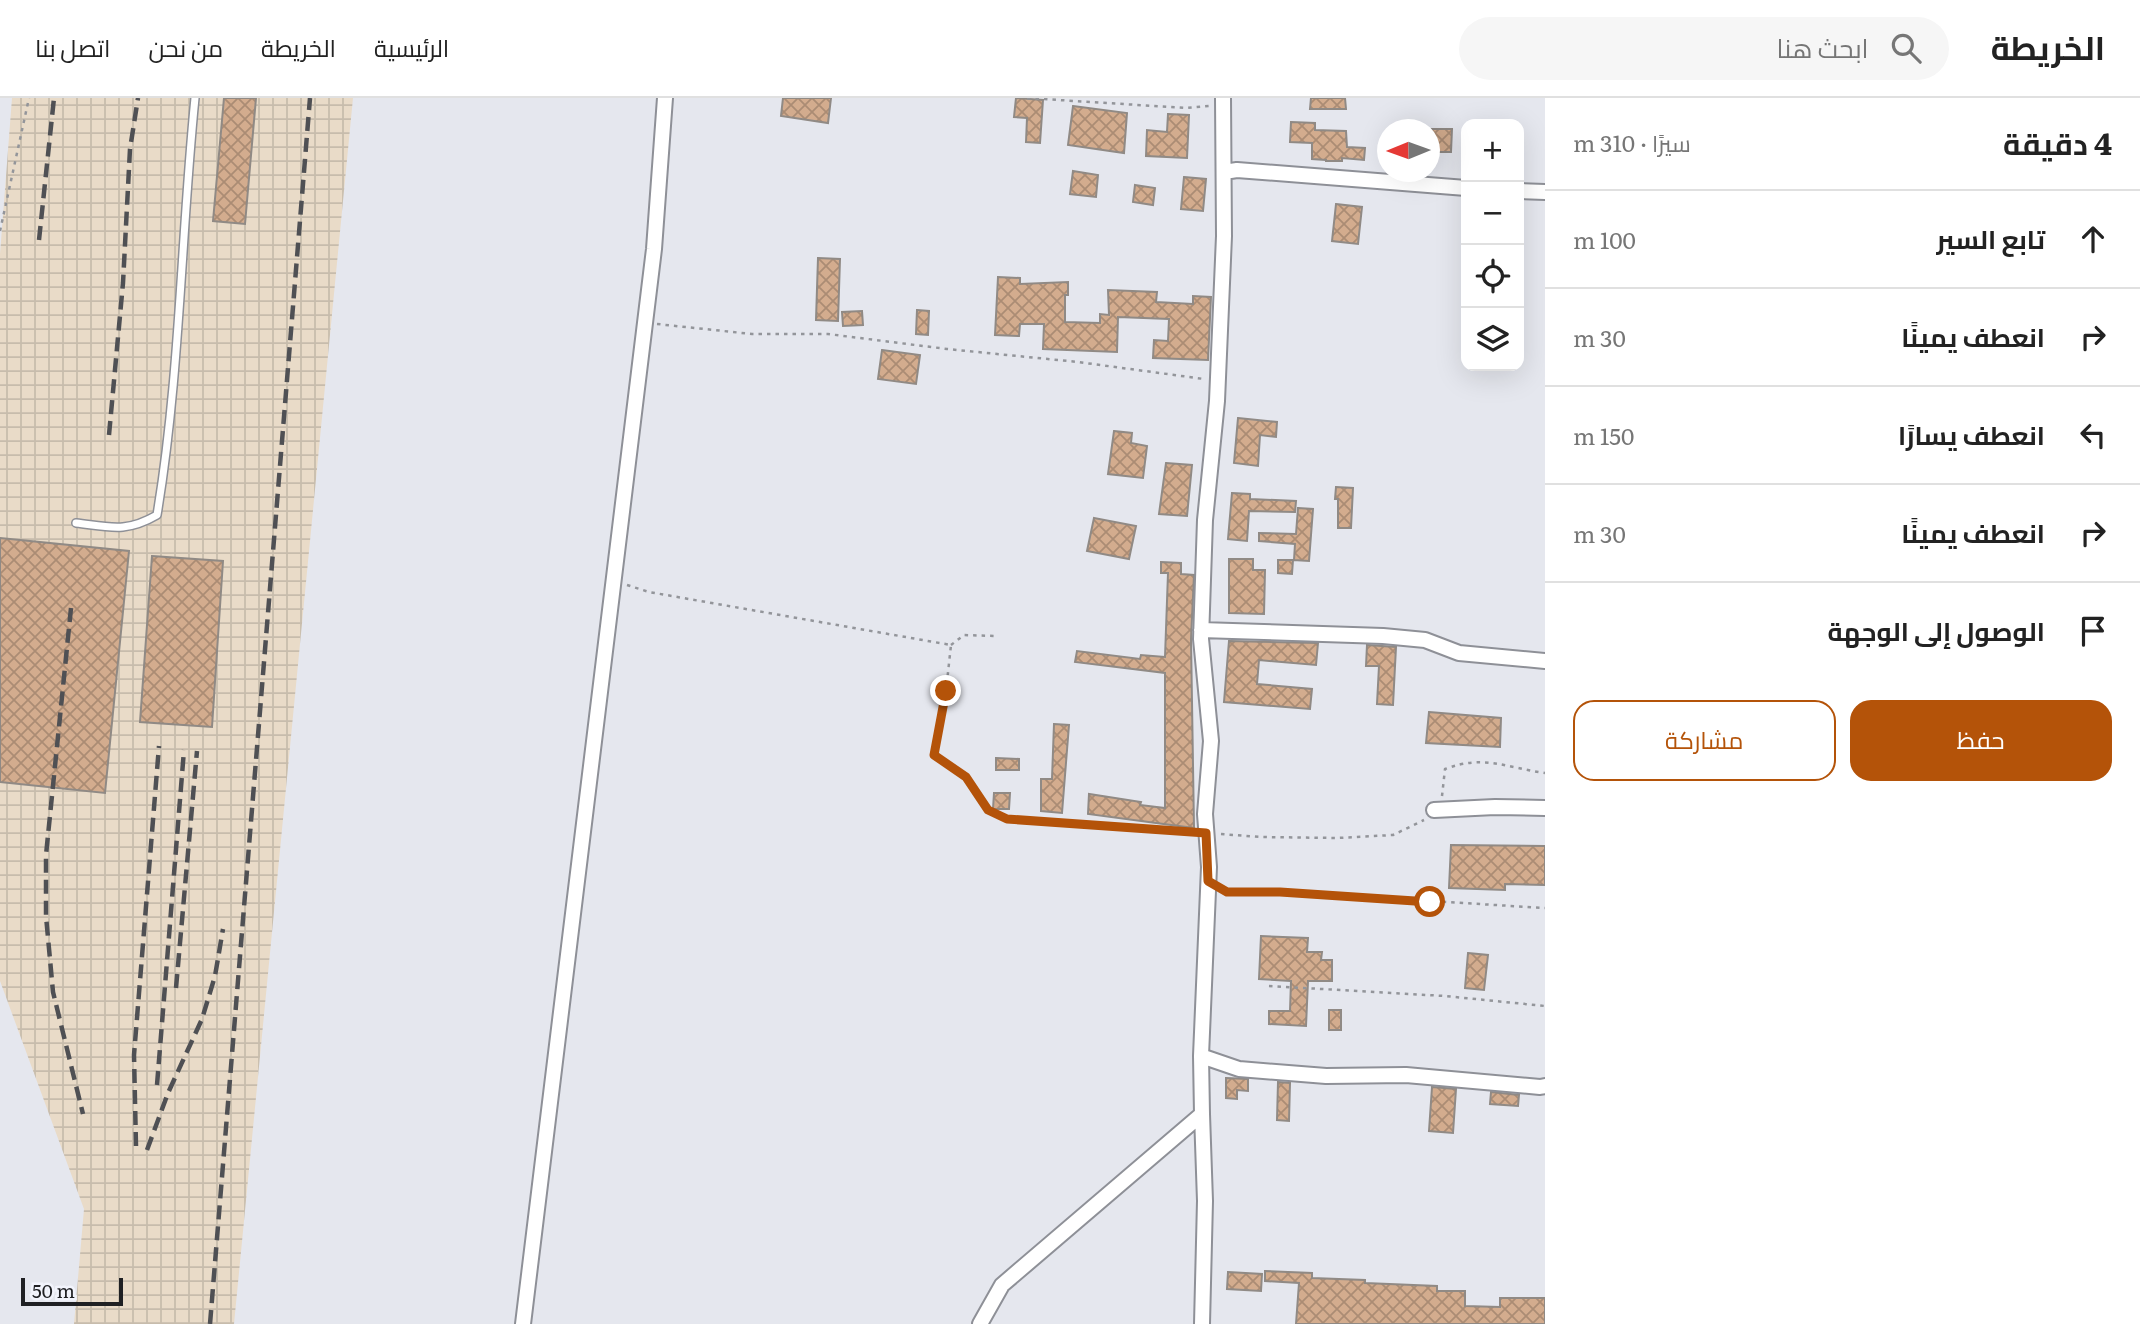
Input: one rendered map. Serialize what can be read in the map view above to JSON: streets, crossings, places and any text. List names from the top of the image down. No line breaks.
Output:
{"scale_bar":"50 m","north":"left","page":{"header":"الخريطة","search":"ابحث هنا","nav":["الرئيسية","الخريطة","من نحن","اتصل بنا"],"heading":["4 دقيقة","سيرًا · 310 m"],"map_buttons":["+","−"],"list":[["تابع السير","100 m"],["انعطف يمينًا","30 m"],["انعطف يسارًا","150 m"],["انعطف يمينًا","30 m"],"الوصول إلى الوجهة"],"buttons":["حفظ","مشاركة"],"scale":"50 m"}}
